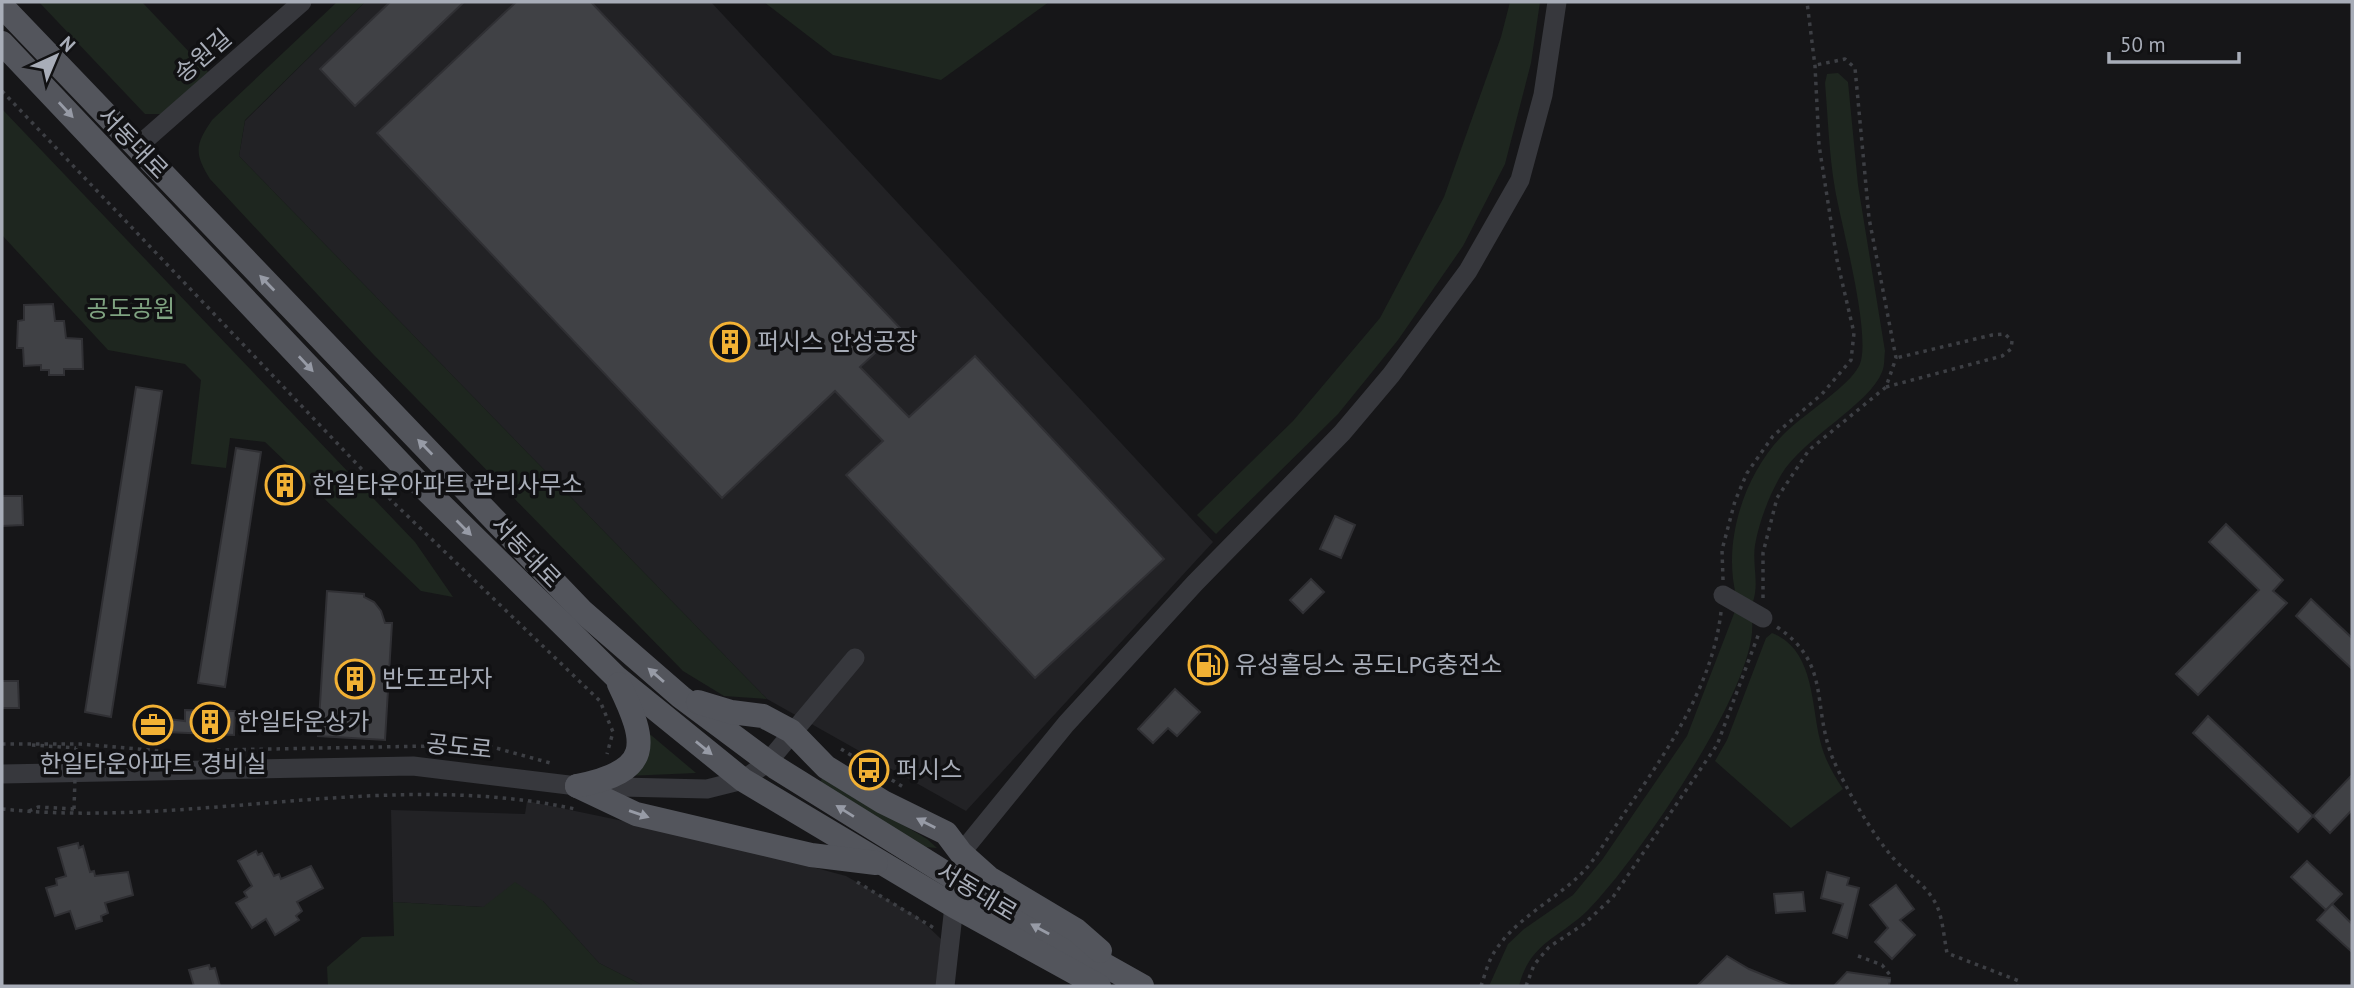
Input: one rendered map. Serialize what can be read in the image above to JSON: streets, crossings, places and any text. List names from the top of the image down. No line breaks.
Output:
{"streets":{"main road":["서동대로"],"street":["송원길","공도로"]},"crossings":[["송원길","서동대로"],["서동대로","공도로"]],"parks":["공도공원"],"places":{"building":["퍼시스 안성공장","한일타운아파트 관리사무소","반도프라자","한일타운상가"],"fuel station":["유성홀딩스 공도LPG충전소"],"office":["한일타운아파트 경비실"],"bus stop":["퍼시스"]},"scale_bar":"50 m","north":"top right"}
